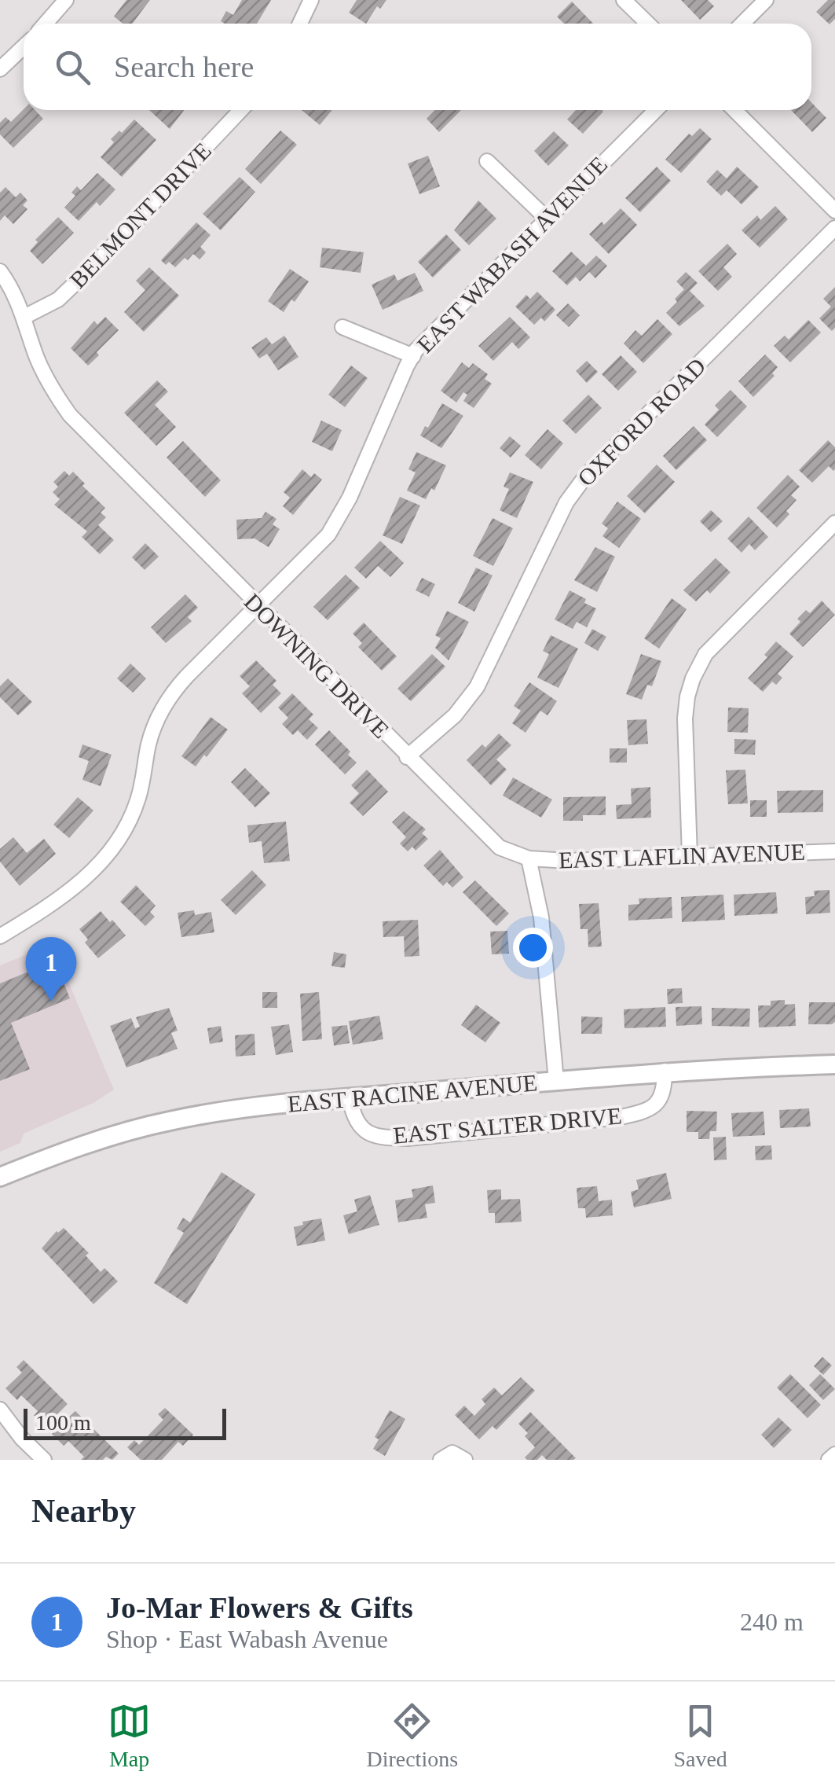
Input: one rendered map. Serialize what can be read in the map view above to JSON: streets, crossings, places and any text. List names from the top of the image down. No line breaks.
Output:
{"streets":{"main road":["EAST RACINE AVENUE"],"street":["BELMONT DRIVE","EAST WABASH AVENUE","OXFORD ROAD","DOWNING DRIVE","EAST LAFLIN AVENUE","EAST SALTER DRIVE"]},"crossings":[["BELMONT DRIVE","DOWNING DRIVE"],["EAST WABASH AVENUE","DOWNING DRIVE"],["OXFORD ROAD","DOWNING DRIVE"],["DOWNING DRIVE","EAST LAFLIN AVENUE"],["EAST RACINE AVENUE","EAST SALTER DRIVE"]],"scale_bar":"100 m","page":{"search":"Search here","pins":"1","scale":"100 m","heading":"Nearby","list":[{"mark":"1","name":"Jo-Mar Flowers & Gifts","note":"Shop · East Wabash Avenue","value":"240 m"}],"nav":["Map","Directions","Saved"]}}
